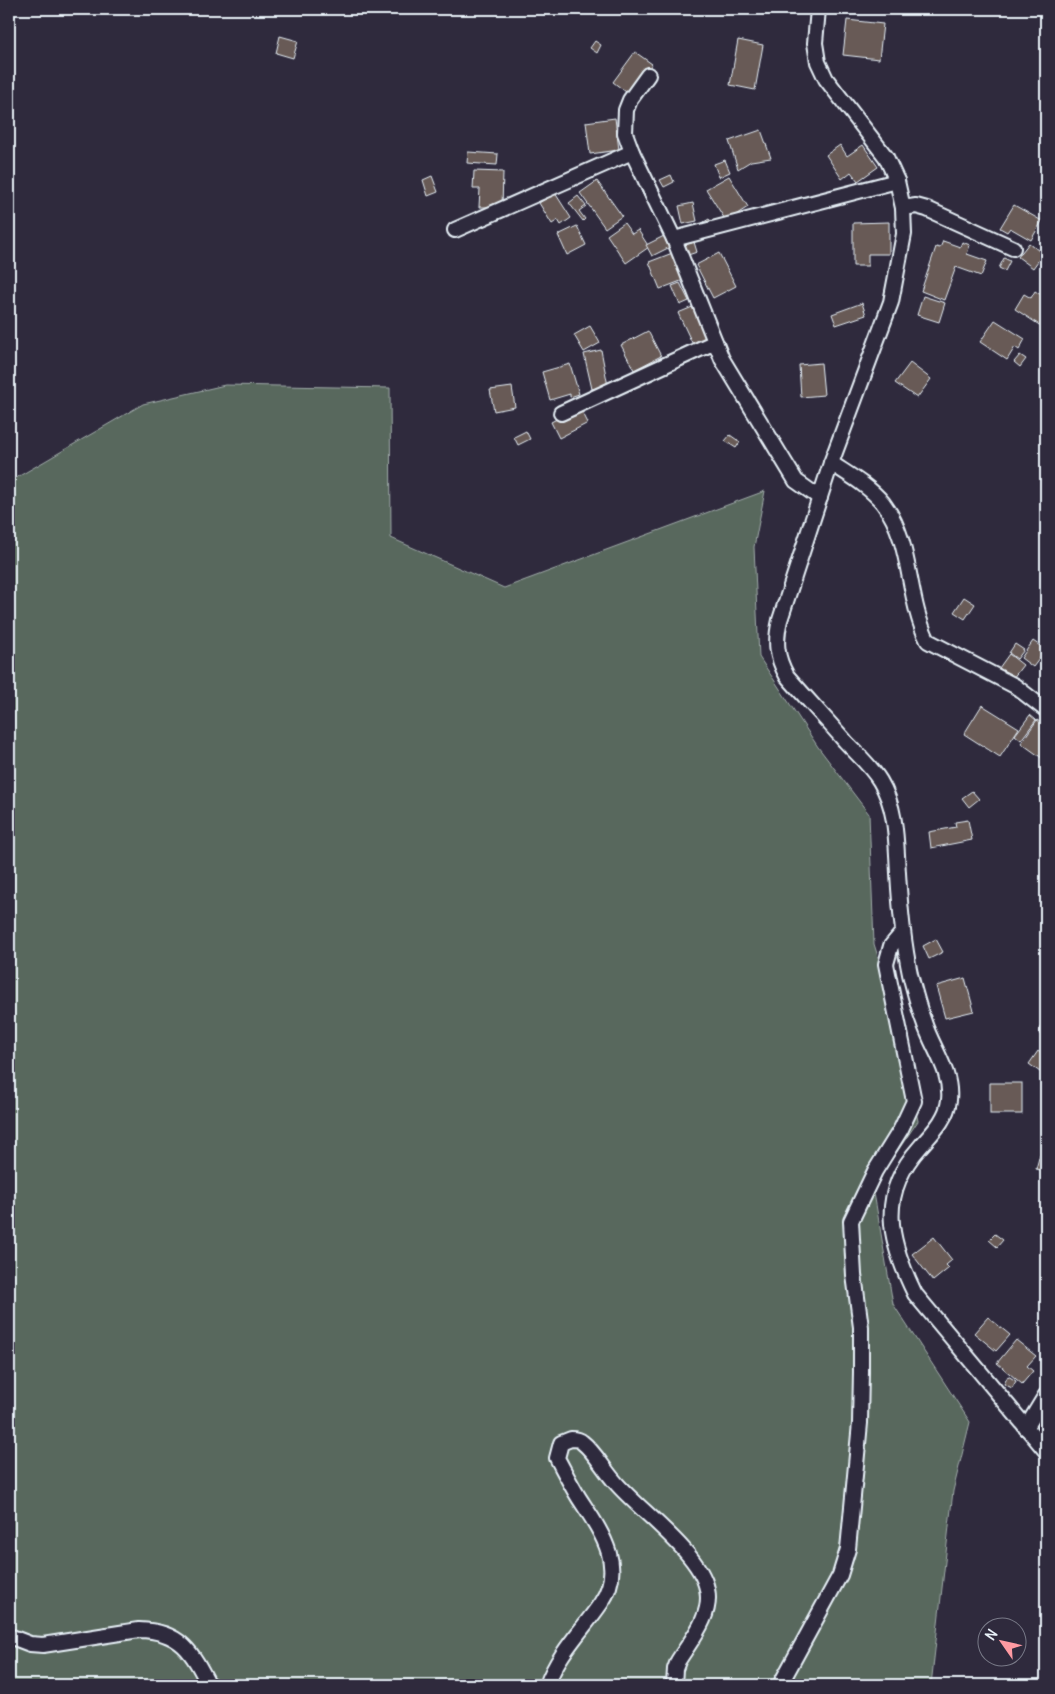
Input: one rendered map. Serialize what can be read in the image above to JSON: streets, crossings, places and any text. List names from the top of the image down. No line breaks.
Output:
{"north":"top left"}
